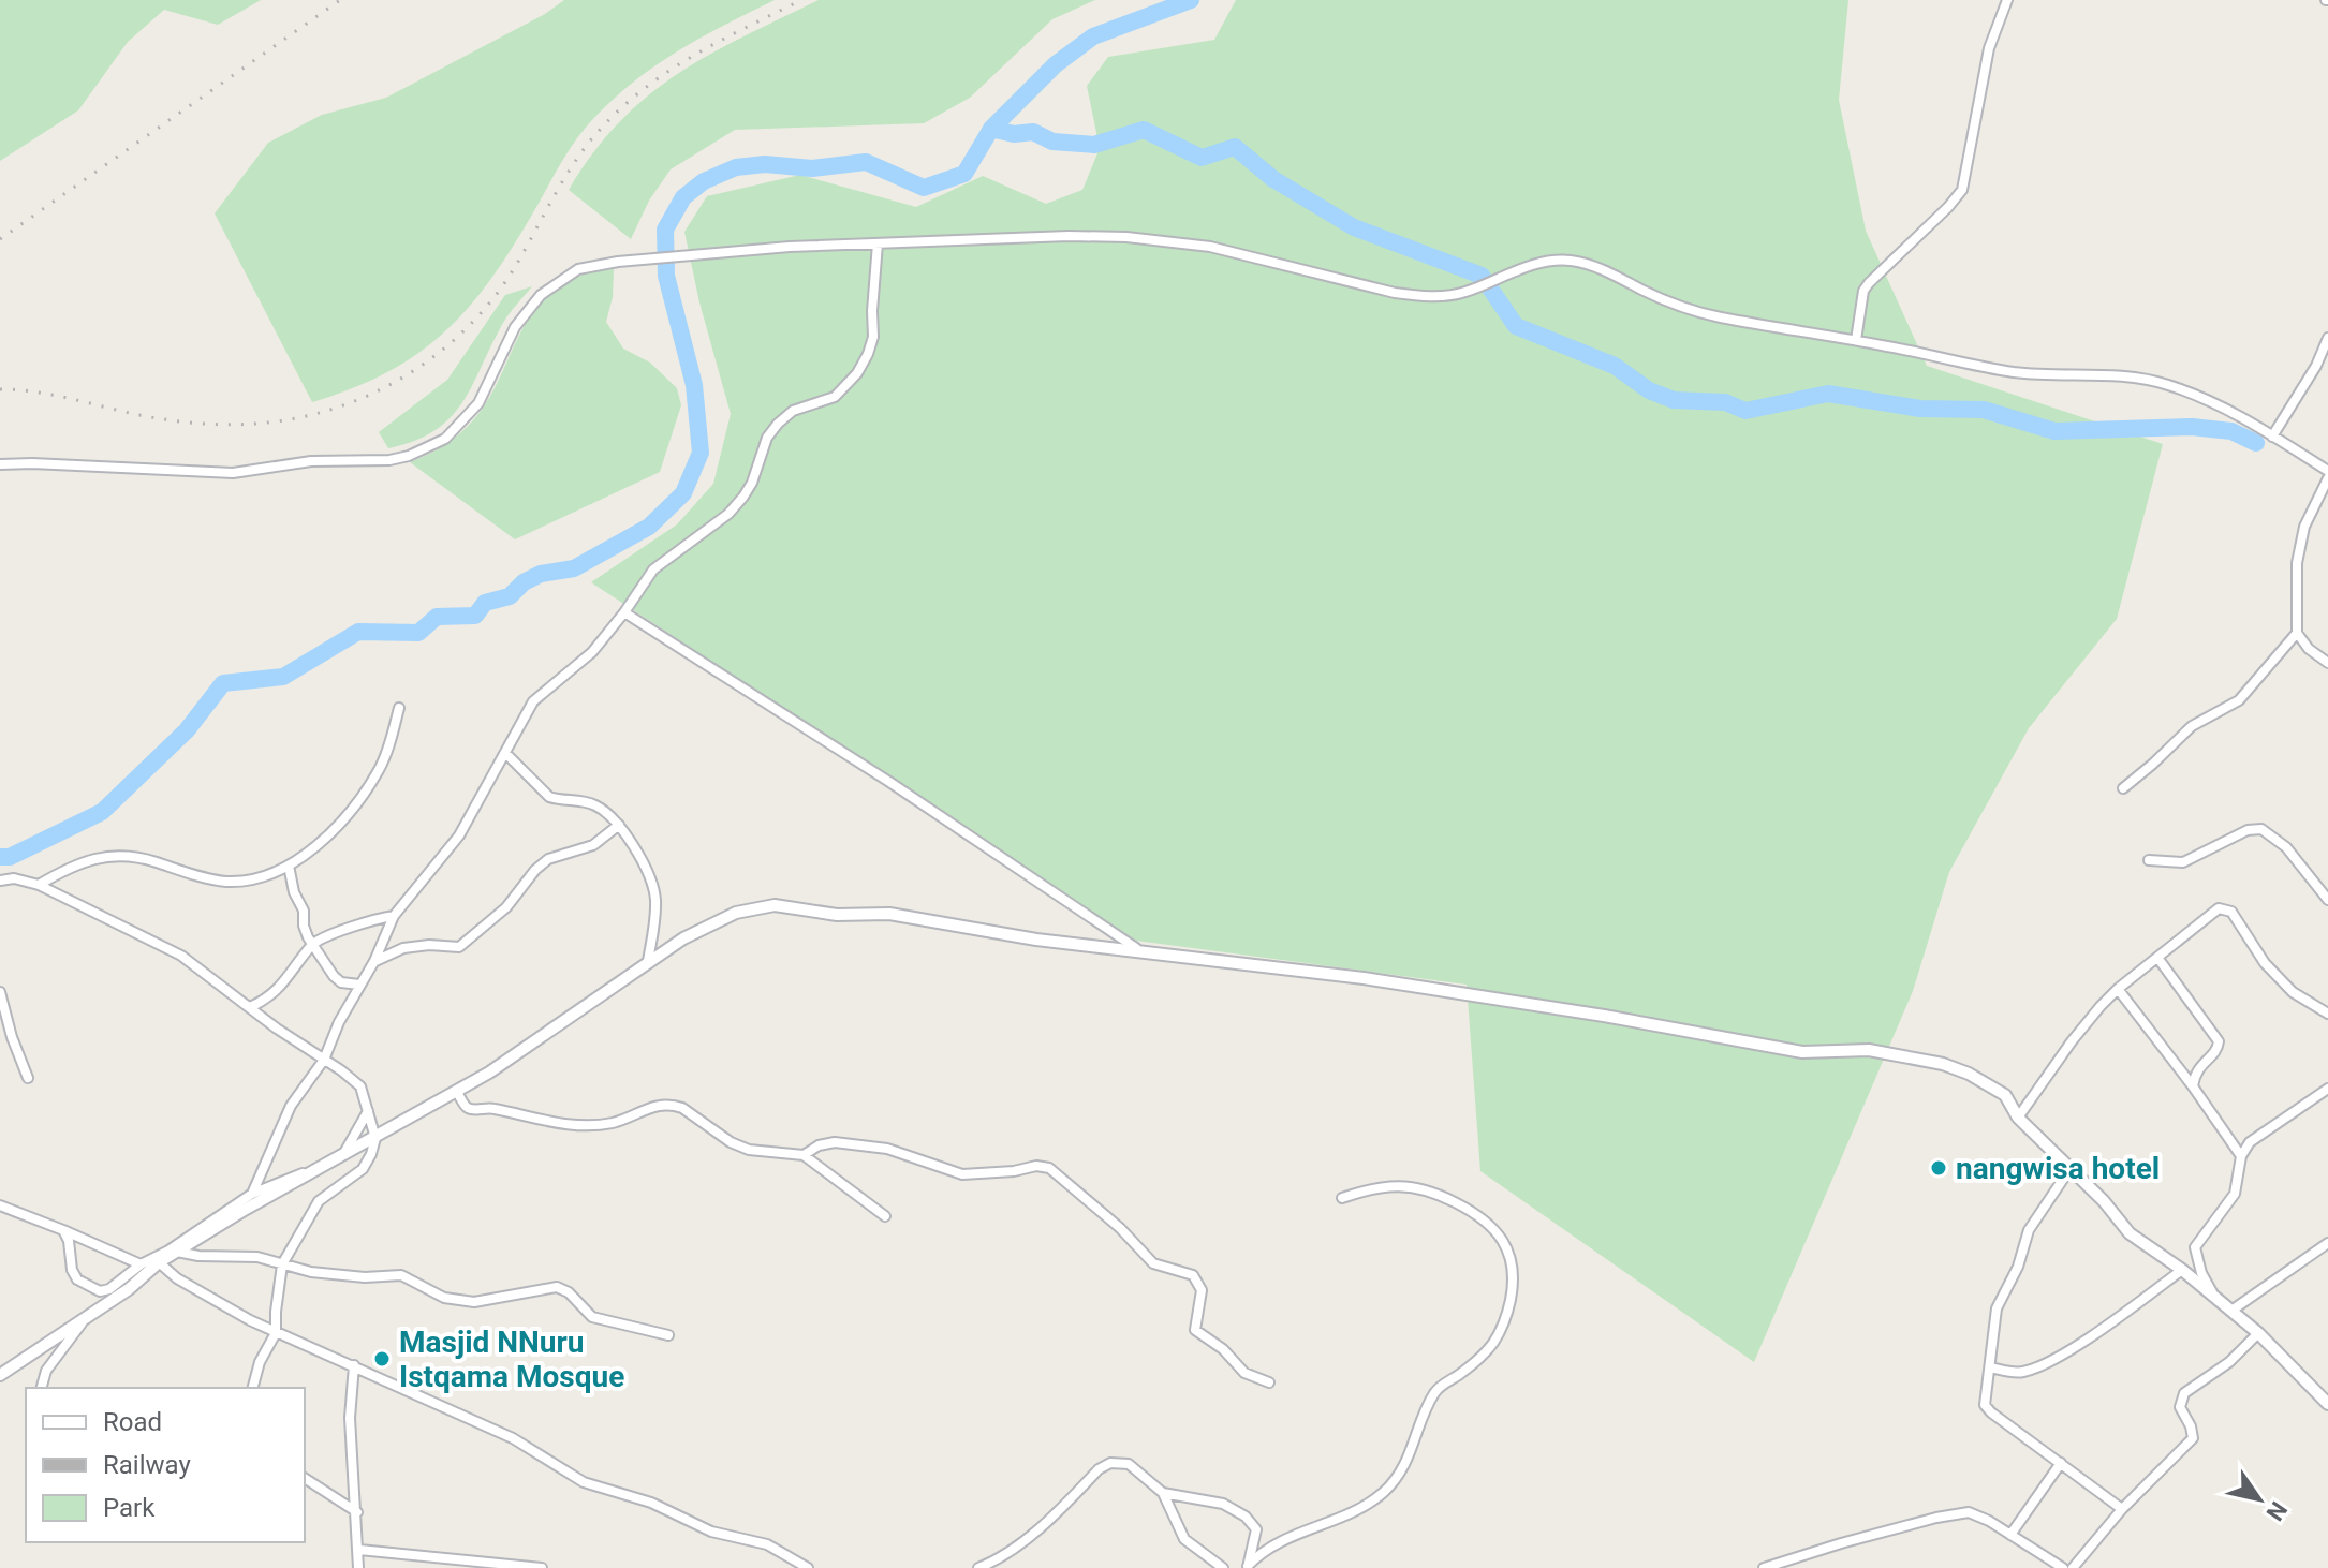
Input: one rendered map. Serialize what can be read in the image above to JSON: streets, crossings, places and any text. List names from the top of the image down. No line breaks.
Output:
{"places":["nangwisa hotel","Masjid NNuru Istqama Mosque"],"legend":["Road","Railway","Park"],"north":"bottom right"}
